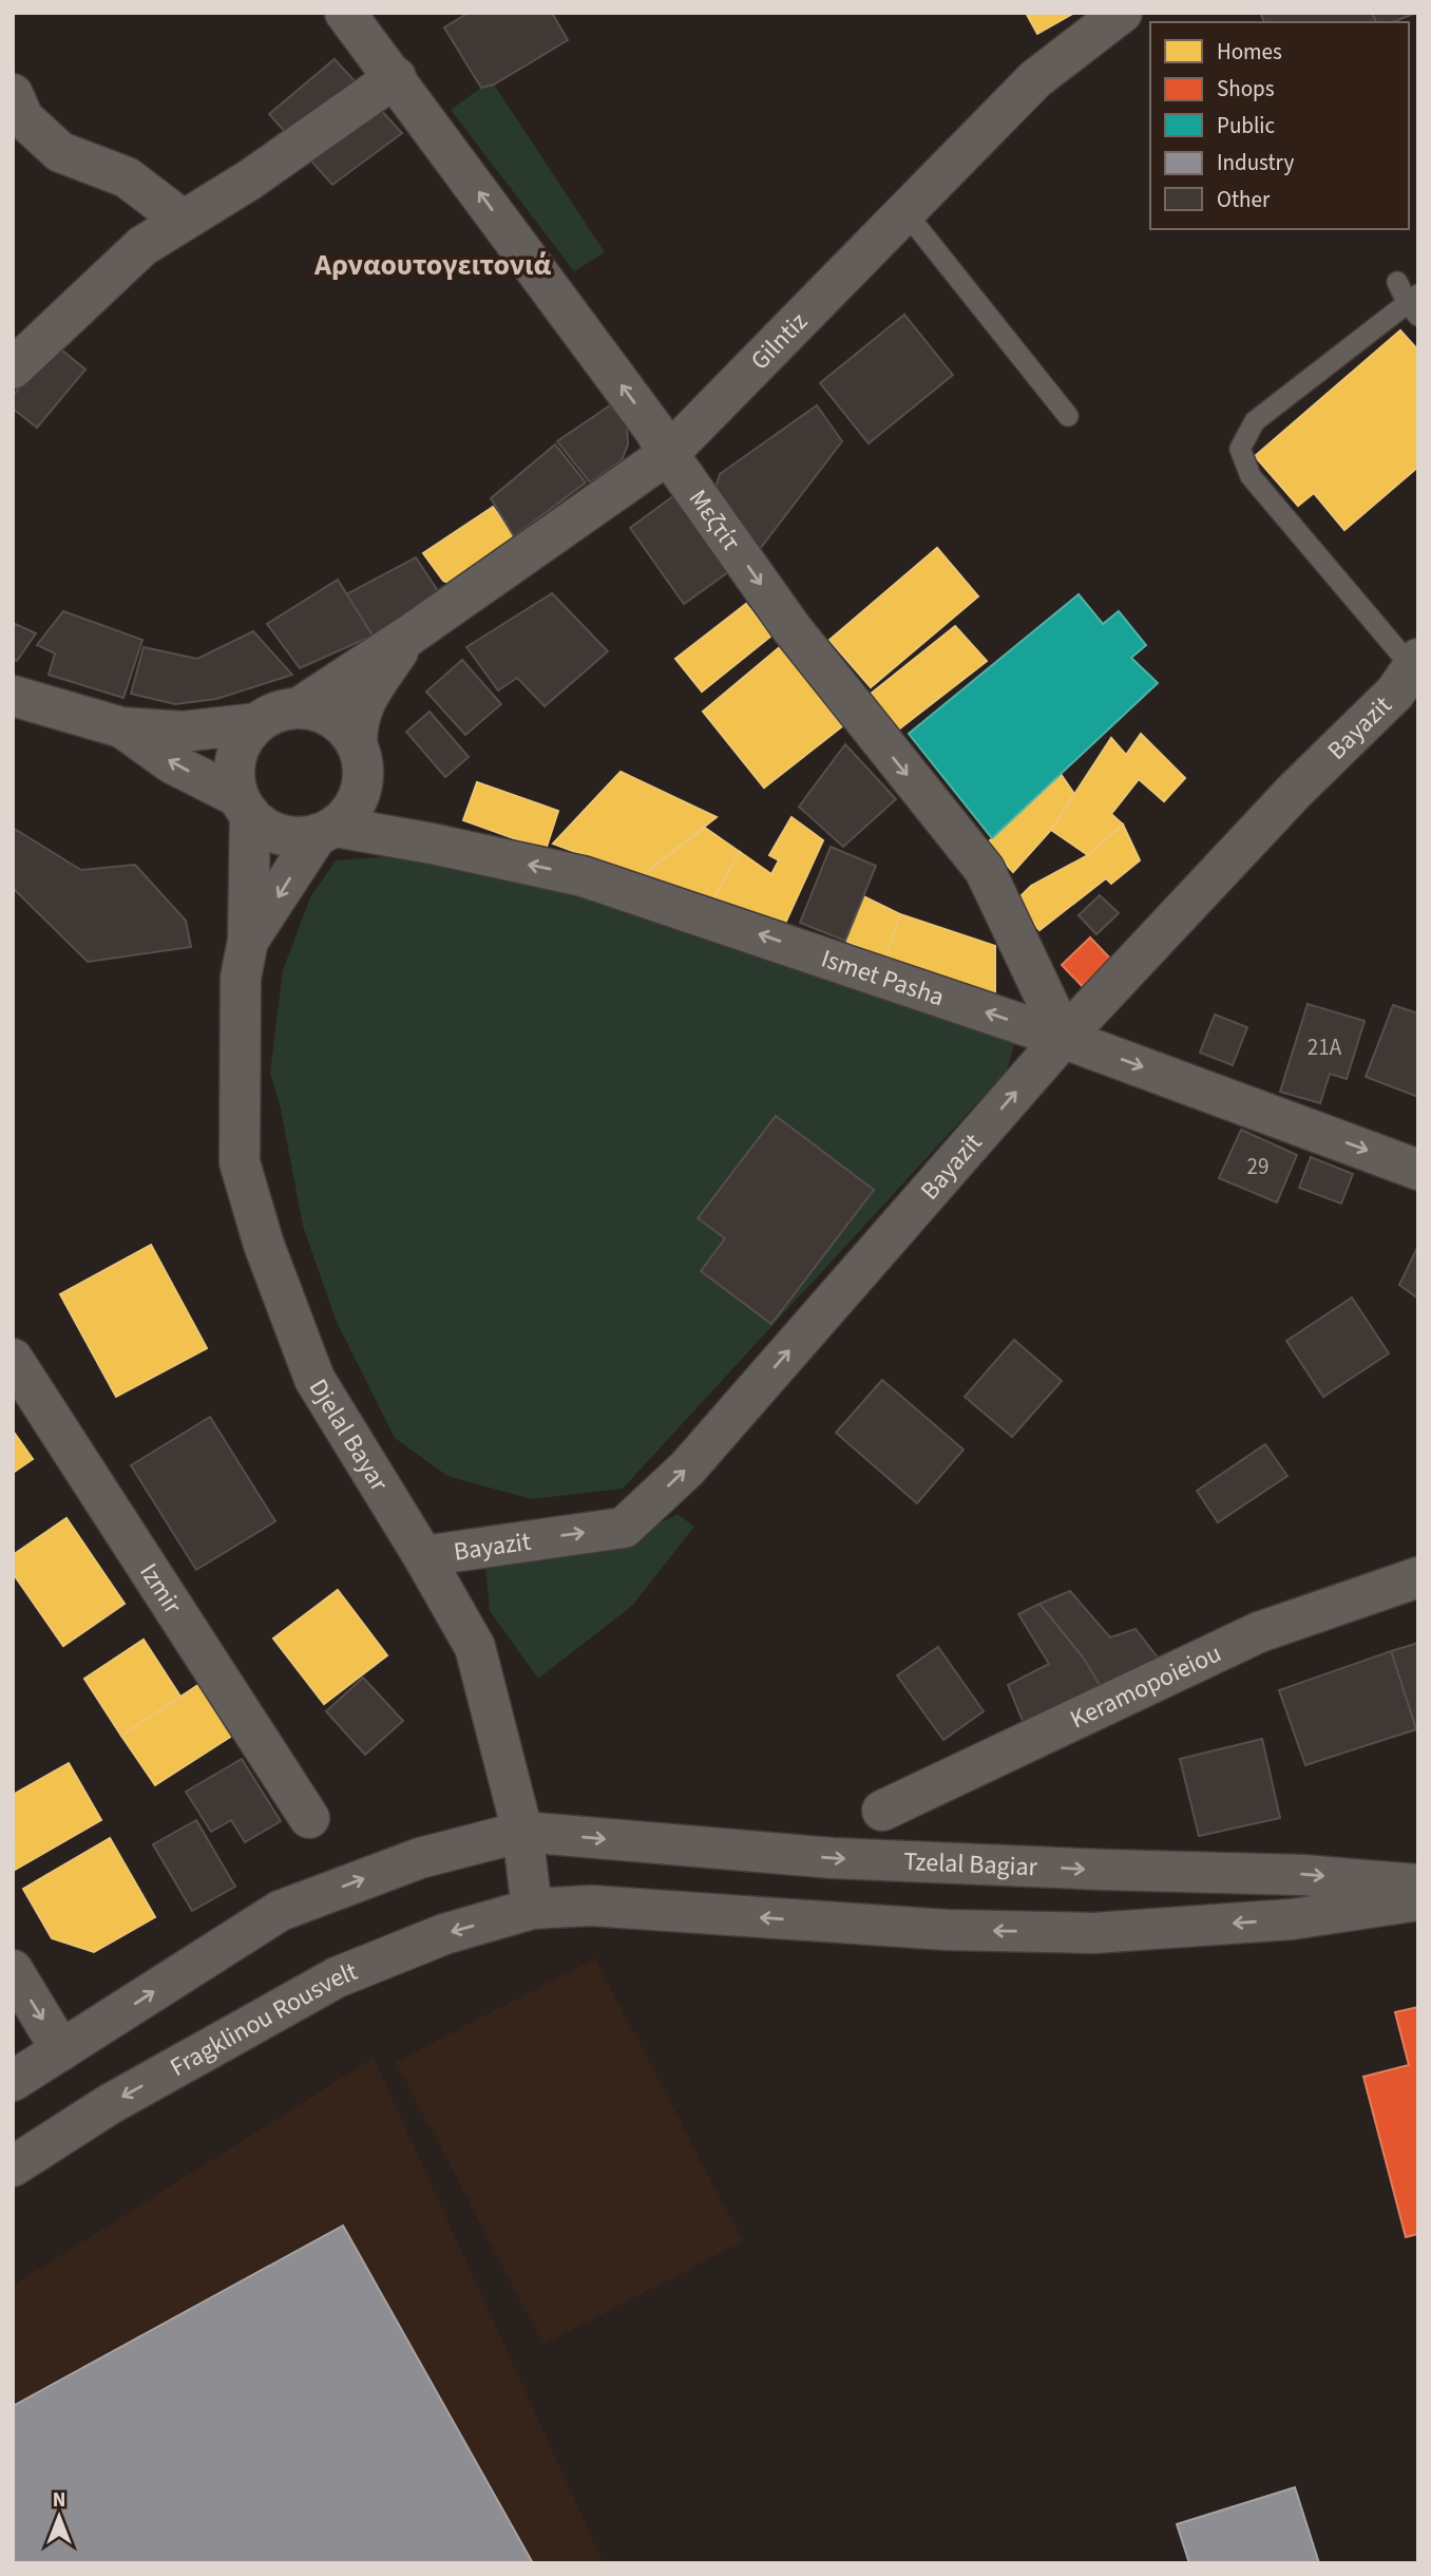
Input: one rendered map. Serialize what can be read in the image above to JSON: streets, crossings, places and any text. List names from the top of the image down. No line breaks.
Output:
{"streets":{"street":["Gilntiz","Μεζτίτ","Bayazit","Ismet Pasha","Djelal Bayar","Izmir","Keramopoieiou","Tzelal Bagiar","Fragklinou Rousvelt"]},"crossings":[["Gilntiz","Μεζτίτ"],["Gilntiz","Ismet Pasha"],["Gilntiz","Djelal Bayar"],["Μεζτίτ","Bayazit"],["Μεζτίτ","Ismet Pasha"],["Bayazit","Ismet Pasha"],["Bayazit","Djelal Bayar"],["Ismet Pasha","Djelal Bayar"],["Djelal Bayar","Tzelal Bagiar"],["Djelal Bayar","Fragklinou Rousvelt"]],"one_way":["Bayazit"],"districts":["Αρναουτογειτονιά"],"house_numbers":["21A","29"],"legend":["Homes","Shops","Public","Industry","Other"],"north":"top"}
